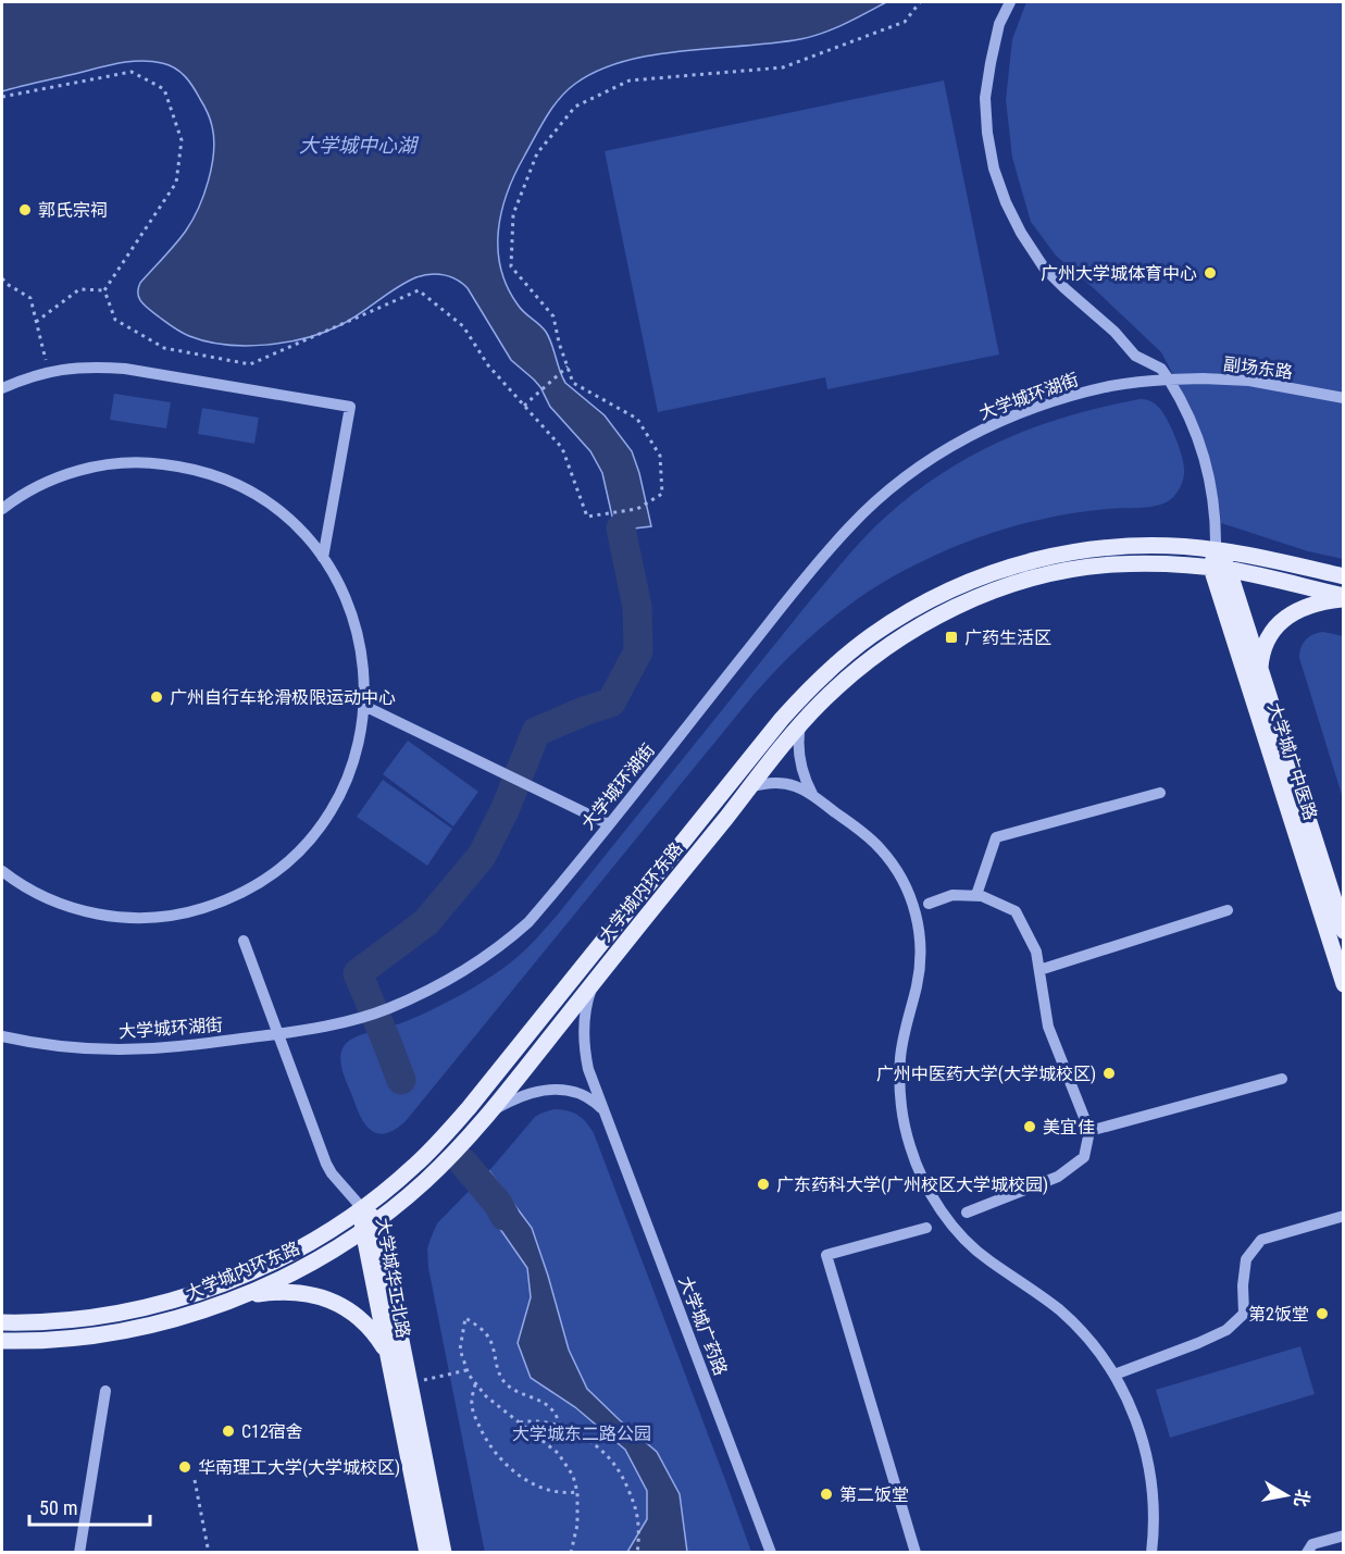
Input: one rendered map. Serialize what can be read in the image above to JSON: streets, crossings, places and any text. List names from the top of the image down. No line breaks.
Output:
{"streets":{"main road":["大学城广中医路","大学城内环东路","大学城华工北路"],"street":["副场东路","大学城环湖街","大学城广药路"]},"crossings":[["副场东路","大学城环湖街"],["大学城广中医路","大学城内环东路"],["大学城内环东路","大学城华工北路"],["大学城内环东路","大学城广药路"]],"water":["大学城中心湖"],"parks":["大学城东二路公园"],"places":{"other":["郭氏宗祠","广州大学城体育中心","广州自行车轮滑极限运动中心","广州中医药大学(大学城校区)","美宜佳","广东药科大学(广州校区大学城校园)","第2饭堂","C12宿舍","华南理工大学(大学城校区)","第二饭堂"],"transit":["广药生活区"]},"scale_bar":"50 m","north":"right"}
